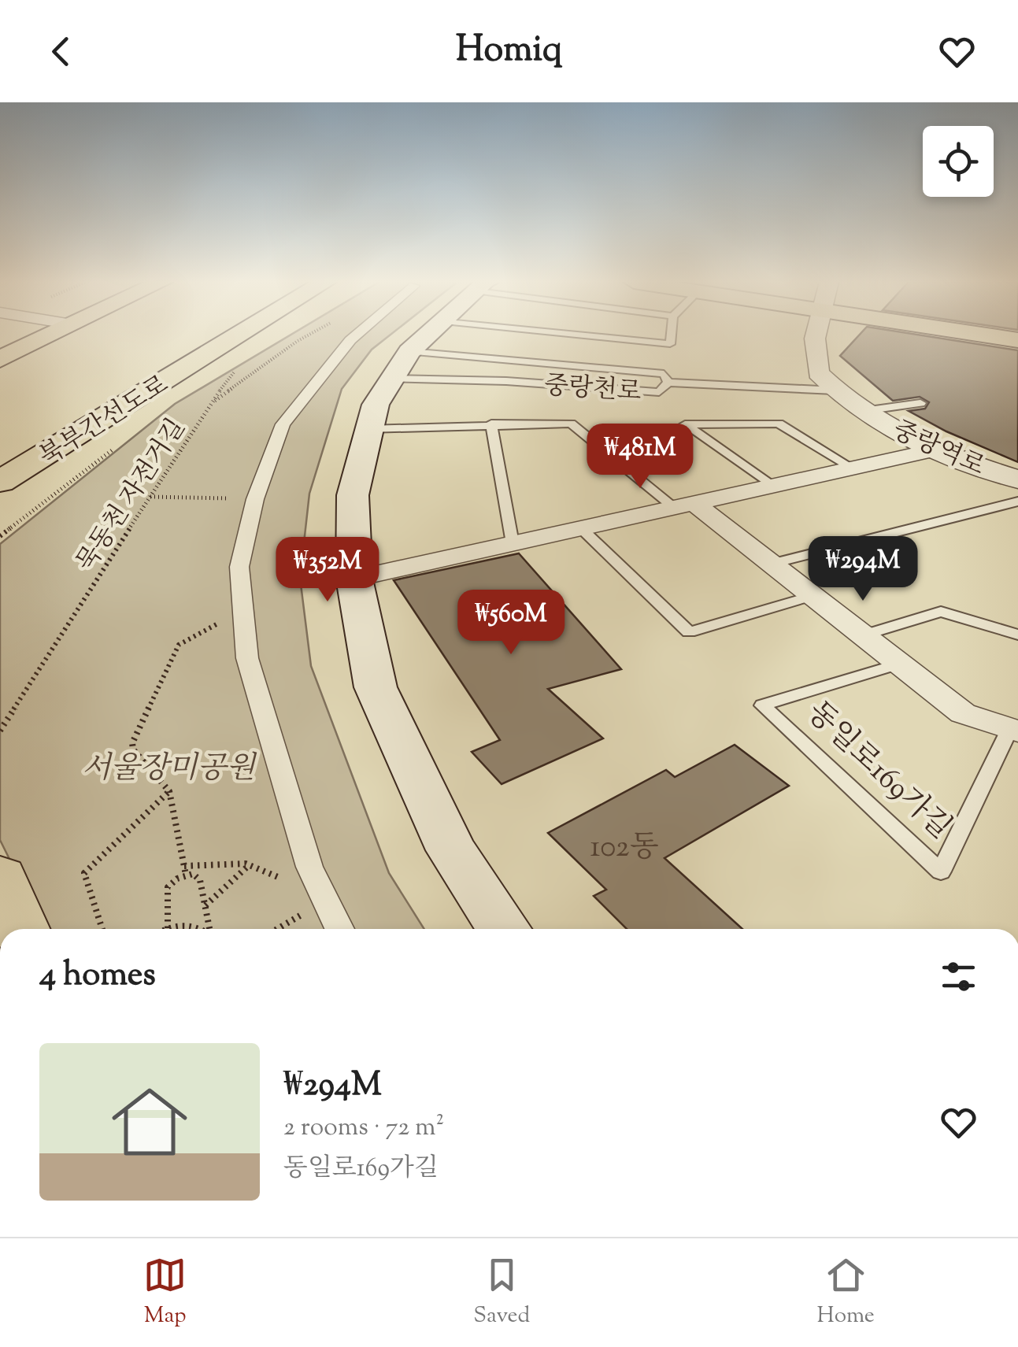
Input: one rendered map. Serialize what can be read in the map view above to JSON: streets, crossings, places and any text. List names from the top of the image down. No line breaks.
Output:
{"streets":{"main road":["북부간선도로"],"street":["중랑역로","동일로169가길"],"lane":["중랑천로"],"path":["묵동천 자전거길"]},"crossings":[["중랑천로","동일로169가길"],["중랑역로","동일로169가길"]],"parks":["서울장미공원"],"house_numbers":["102동"],"page":{"header":"Homiq","price":["₩481M","₩294M","₩352M","₩560M"],"heading":"4 homes","list":[{"name":"₩294M","note":"2 rooms · 72 m² · 동일로169가길"}],"tabs":["Map","Saved","Home"]}}
